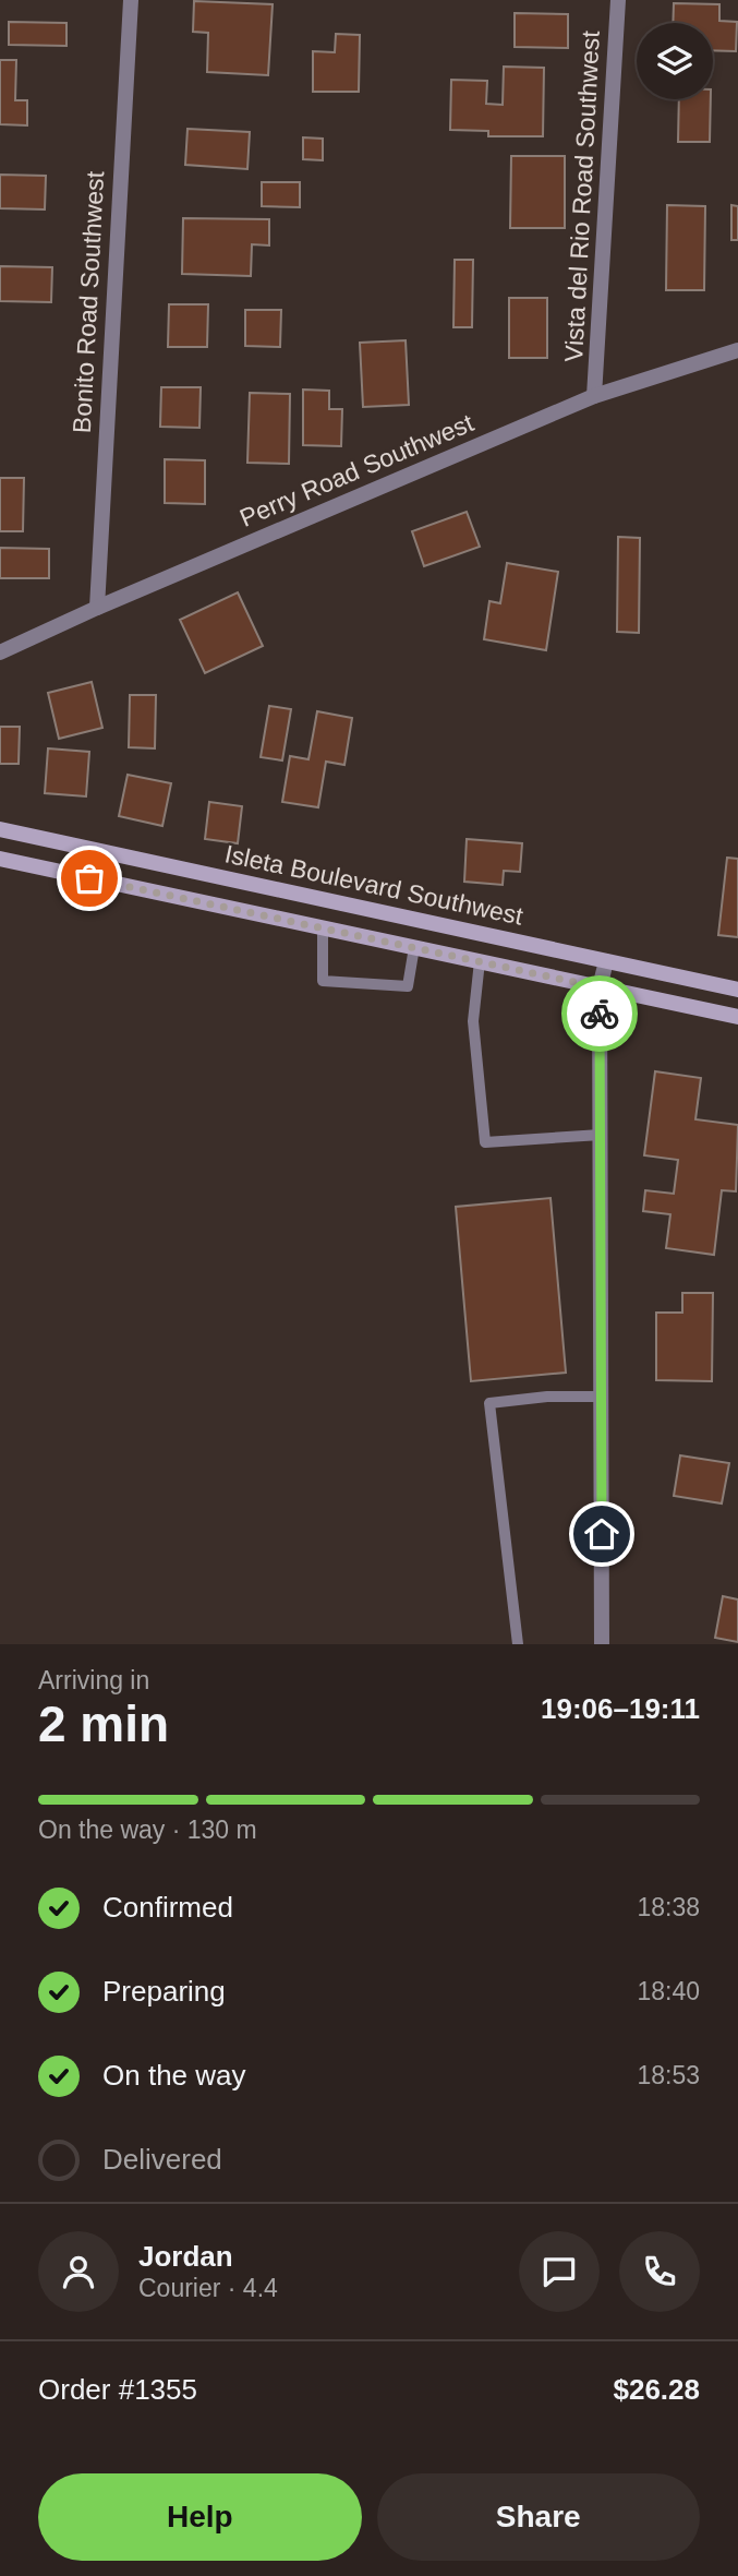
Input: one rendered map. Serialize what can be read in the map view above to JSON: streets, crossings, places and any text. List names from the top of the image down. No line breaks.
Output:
{"streets":{"main road":["Isleta Boulevard Southwest"],"street":["Vista del Rio Road Southwest","Bonito Road Southwest","Perry Road Southwest"]},"crossings":[["Vista del Rio Road Southwest","Perry Road Southwest"],["Bonito Road Southwest","Perry Road Southwest"]],"page":{"heading":["2 min","Arriving in","19:06–19:11"],"panel":["Jordan","Courier · 4.4","Order #1355","$26.28"],"bar":"On the way · 130 m","list":[["Confirmed","18:38"],["Preparing","18:40"],["On the way","18:53"],"Delivered"],"buttons":["Help","Share"]}}
